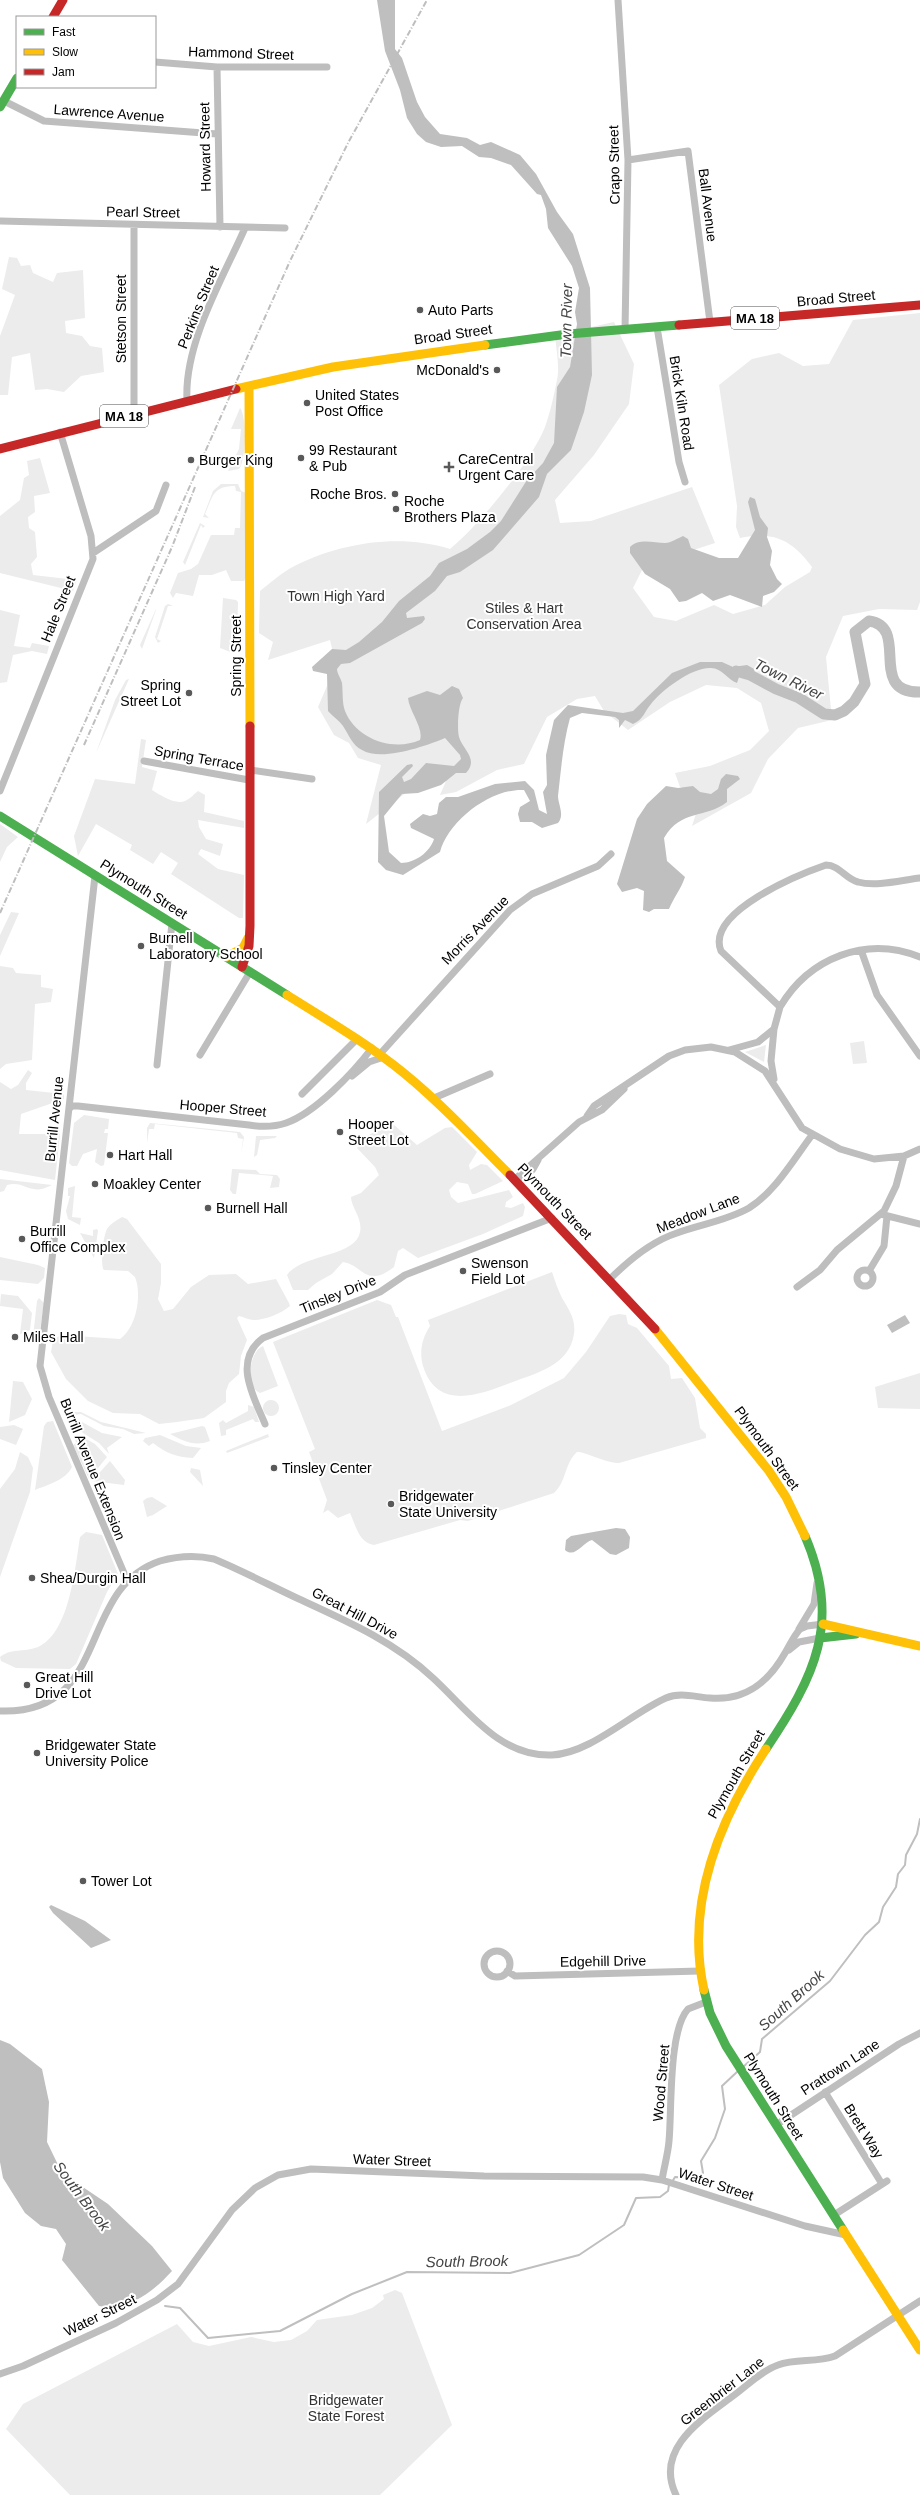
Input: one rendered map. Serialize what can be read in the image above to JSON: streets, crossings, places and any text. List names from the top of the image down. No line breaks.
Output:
{"streets":{"main road":["Broad Street","MA 18","Spring Street","Plymouth Street"],"street":["Hammond Street","Lawrence Avenue","Howard Street","Crapo Street","Ball Avenue","Pearl Street","Perkins Street","Stetson Street","Brick Kiln Road","Hale Street","Spring Terrace","Morris Avenue","Hooper Street","Burrill Avenue","Meadow Lane","Tinsley Drive","Burrill Avenue Extension","Great Hill Drive","Edgehill Drive","Prattown Lane","Wood Street","Brett Way","Water Street","Greenbrier Lane"]},"crossings":[["Hammond Street","Howard Street"],["Lawrence Avenue","Howard Street"],["Howard Street","Pearl Street"],["Crapo Street","Ball Avenue"],["Crapo Street","Broad Street"],["Ball Avenue","Broad Street"],["Pearl Street","Perkins Street"],["Pearl Street","Stetson Street"],["Broad Street","Perkins Street"],["Broad Street","Stetson Street"],["Broad Street","Brick Kiln Road"],["Broad Street","Hale Street"],["Broad Street","Spring Street"],["Spring Street","Spring Terrace"],["Spring Street","Plymouth Street"],["Plymouth Street","Morris Avenue"],["Plymouth Street","Hooper Street"],["Plymouth Street","Burrill Avenue"],["Plymouth Street","Meadow Lane"],["Plymouth Street","Tinsley Drive"],["Plymouth Street","Great Hill Drive"],["Plymouth Street","Edgehill Drive"],["Plymouth Street","Prattown Lane"],["Plymouth Street","Wood Street"],["Plymouth Street","Brett Way"],["Plymouth Street","Water Street"],["Plymouth Street","Greenbrier Lane"],["Hooper Street","Burrill Avenue"],["Burrill Avenue","Burrill Avenue Extension"],["Burrill Avenue Extension","Great Hill Drive"],["Prattown Lane","Brett Way"],["Wood Street","Water Street"]],"water":["Town River","South Brook"],"parks":["Town High Yard","Stiles & Hart Conservation Area","Bridgewater State Forest"],"places":{"other":["Auto Parts","McDonald's","United States Post Office","99 Restaurant & Pub","Burger King","Roche Bros.","Roche Brothers Plaza","Spring Street Lot","Burnell Laboratory School","Hooper Street Lot","Hart Hall","Moakley Center","Burnell Hall","Burrill Office Complex","Swenson Field Lot","Miles Hall","Tinsley Center","Bridgewater State University","Shea/Durgin Hall","Great Hill Drive Lot","Bridgewater State University Police","Tower Lot"],"health":["CareCentral Urgent Care"]},"legend":["Fast","Slow","Jam"]}
